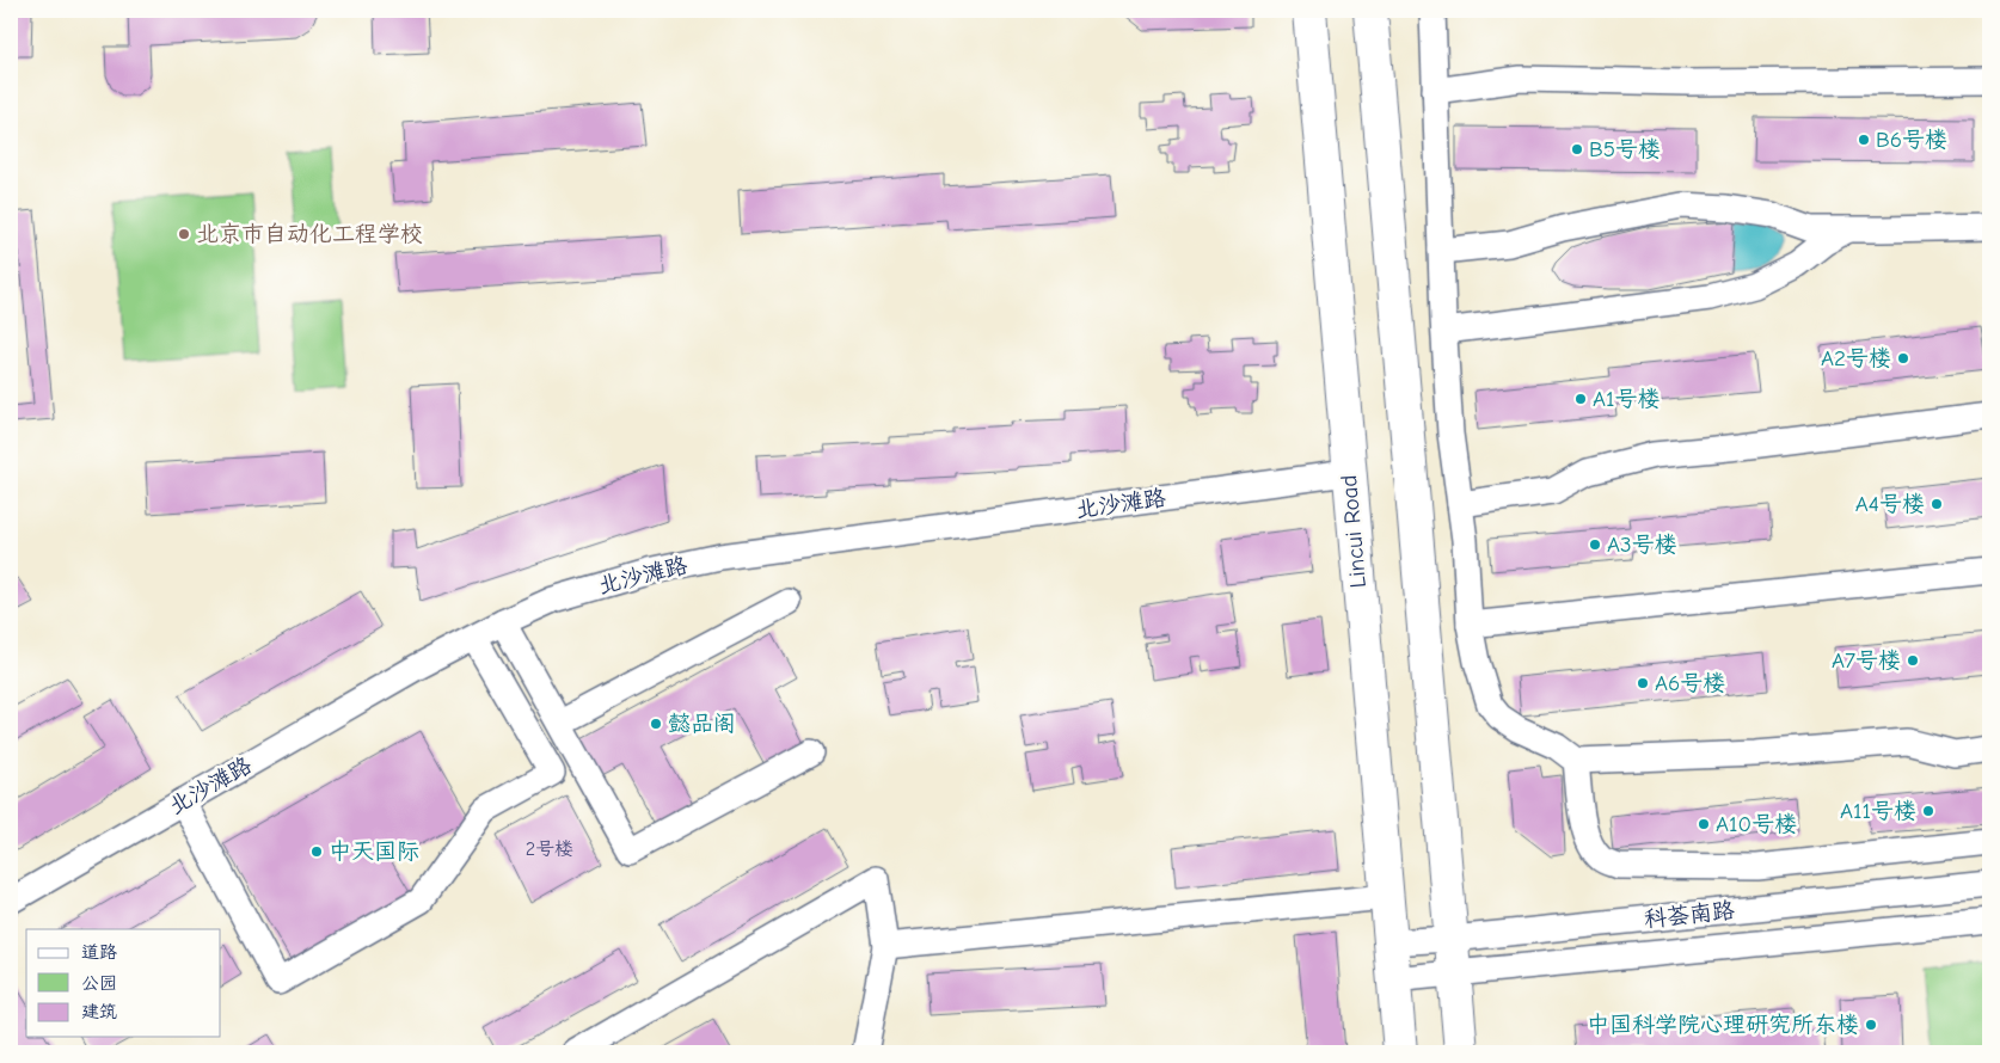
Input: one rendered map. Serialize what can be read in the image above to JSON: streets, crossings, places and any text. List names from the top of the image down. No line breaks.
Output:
{"streets":{"main road":["Lincui Road"],"street":["北沙滩路","科荟南路"]},"crossings":[["北沙滩路","Lincui Road"],["Lincui Road","科荟南路"]],"places":["B6号楼","B5号楼","北京市自动化工程学校","A2号楼","A1号楼","A4号楼","A3号楼","A7号楼","A6号楼","懿品阁","A11号楼","A10号楼","中天国际","中国科学院心理研究所东楼"],"house_numbers":["2号楼"],"legend":["道路","公园","建筑"]}
